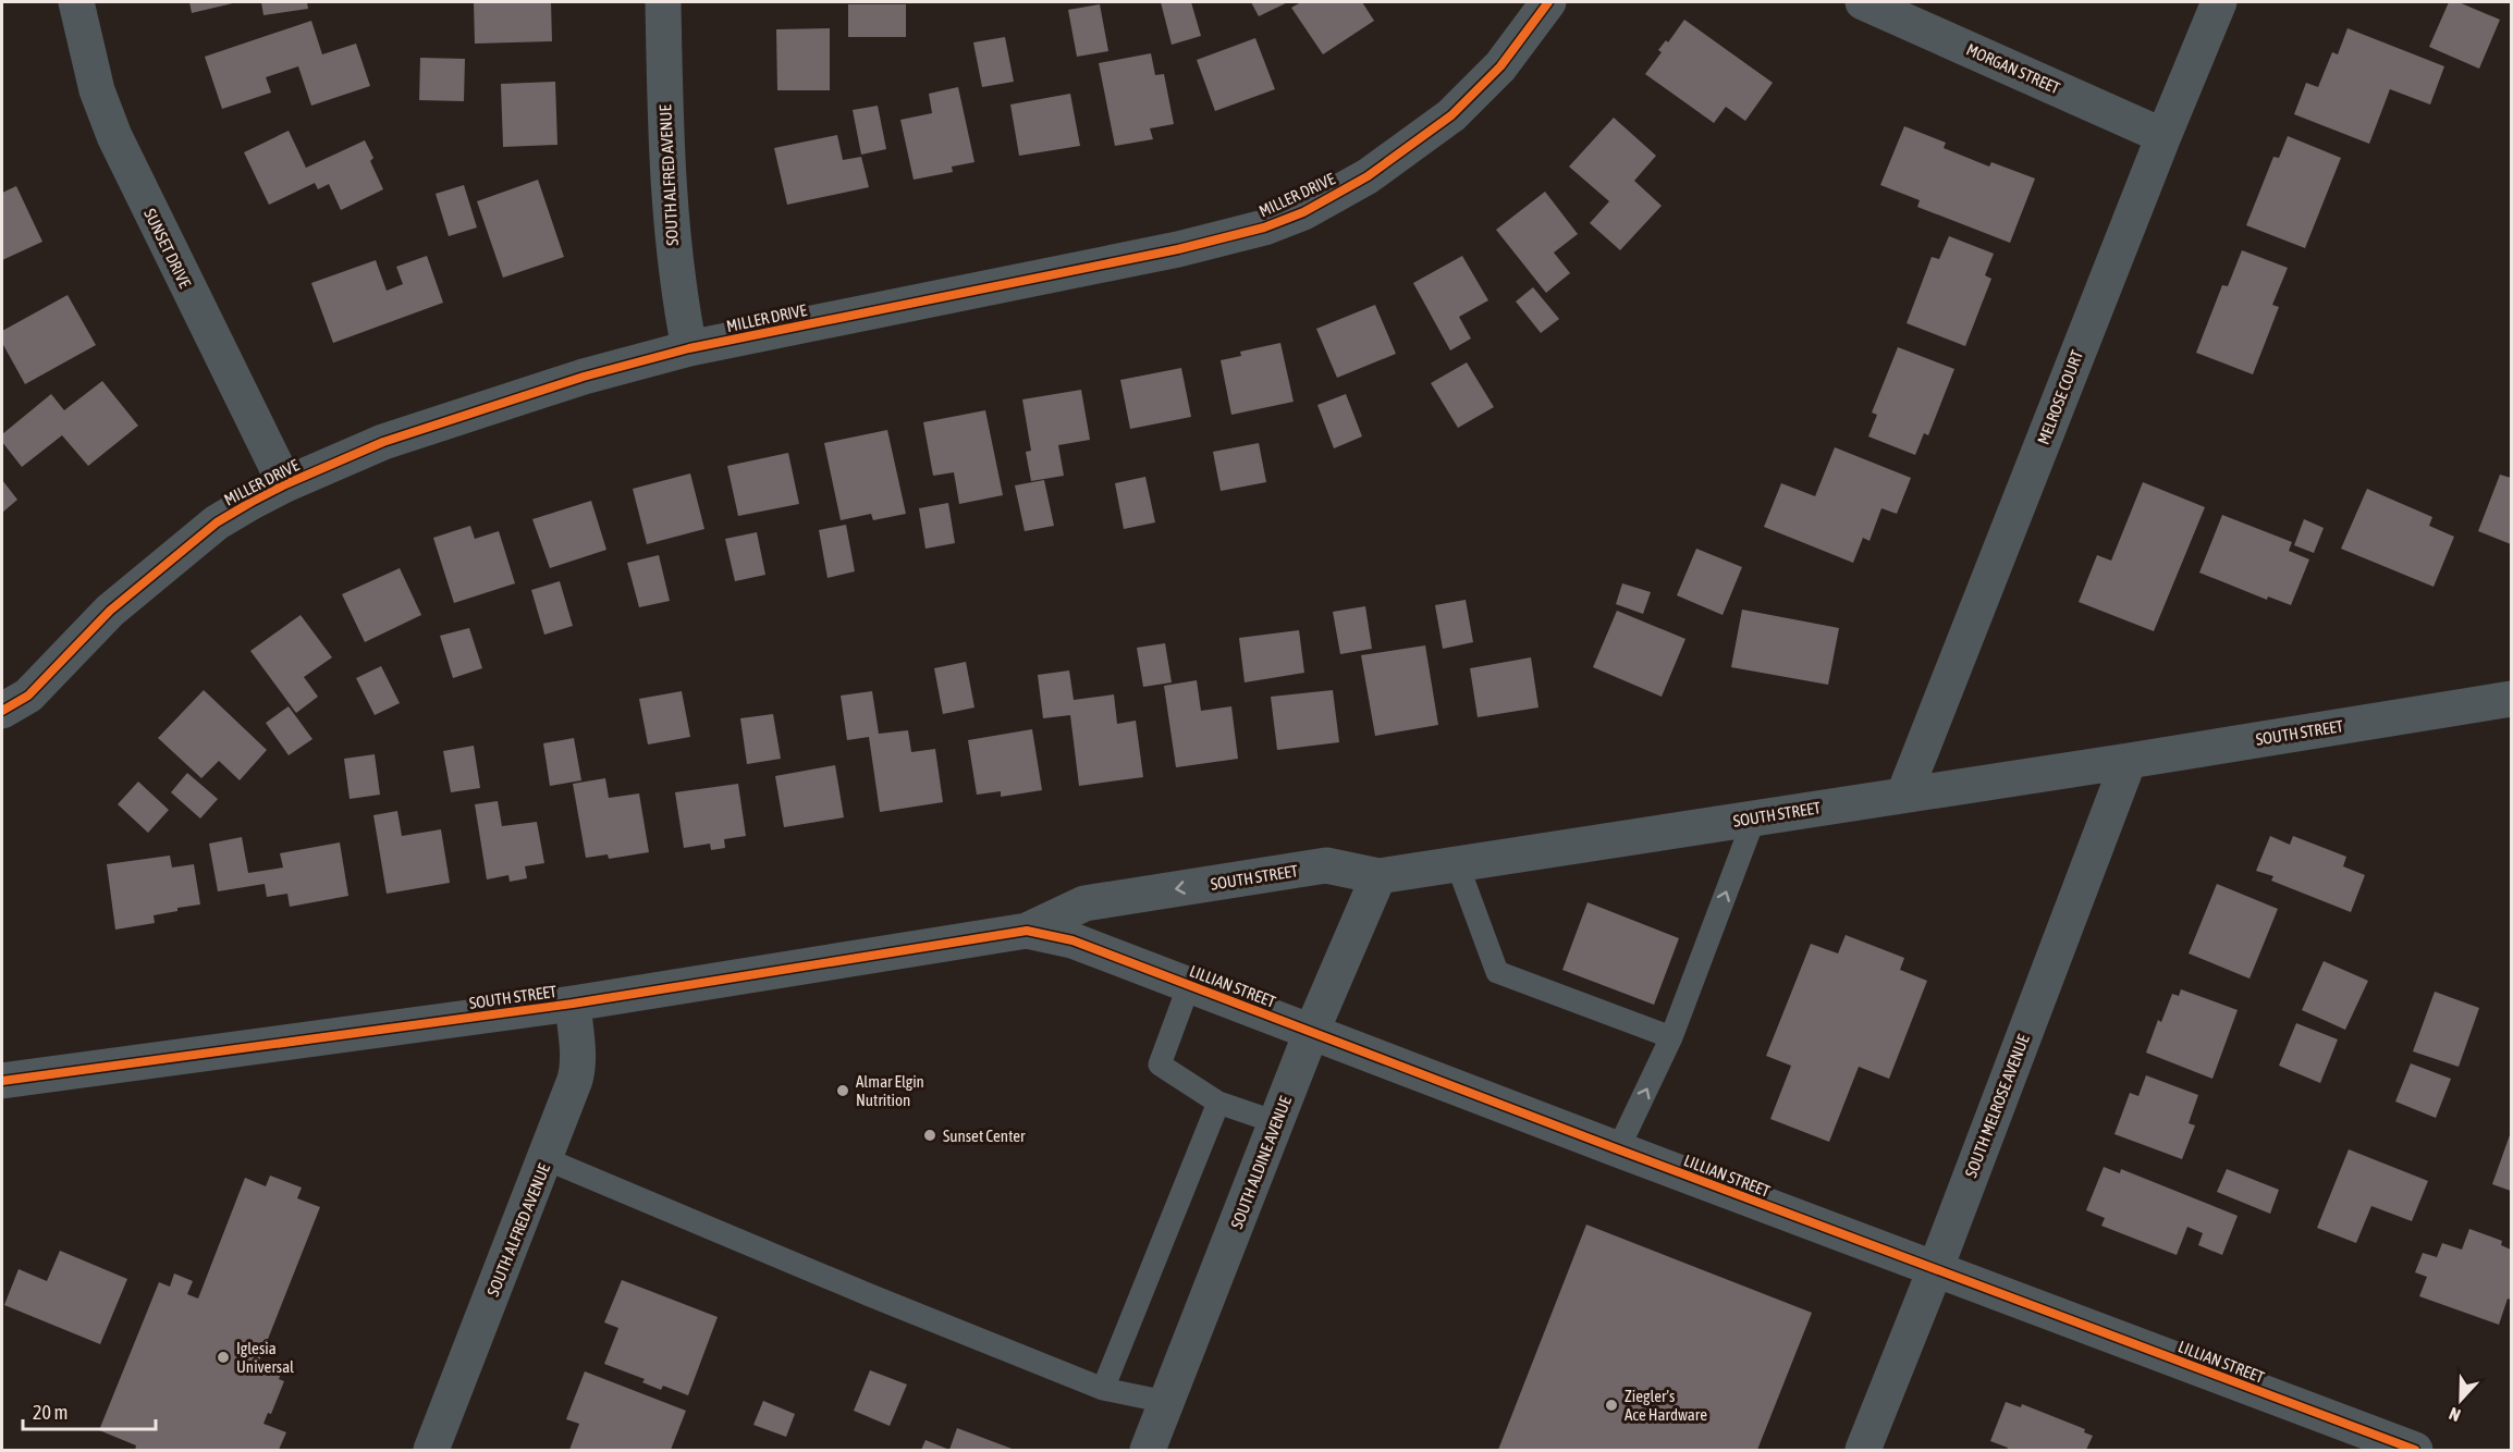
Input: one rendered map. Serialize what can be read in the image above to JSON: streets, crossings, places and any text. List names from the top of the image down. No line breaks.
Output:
{"streets":{"street":["MORGAN STREET","SOUTH ALFRED AVENUE","MILLER DRIVE","SUNSET DRIVE","MELROSE COURT","SOUTH STREET","LILLIAN STREET","SOUTH MELROSE AVENUE","SOUTH ALDINE AVENUE"]},"crossings":[["MORGAN STREET","MELROSE COURT"],["SOUTH ALFRED AVENUE","MILLER DRIVE"],["SOUTH ALFRED AVENUE","SOUTH STREET"],["MILLER DRIVE","SUNSET DRIVE"],["MELROSE COURT","SOUTH STREET"],["SOUTH STREET","LILLIAN STREET"],["SOUTH STREET","SOUTH MELROSE AVENUE"],["SOUTH STREET","SOUTH ALDINE AVENUE"],["LILLIAN STREET","SOUTH MELROSE AVENUE"],["LILLIAN STREET","SOUTH ALDINE AVENUE"]],"places":["Almar Elgin Nutrition","Sunset Center","Iglesia Universal","Ziegler's Ace Hardware"],"scale_bar":"20 m","north":"bottom"}
